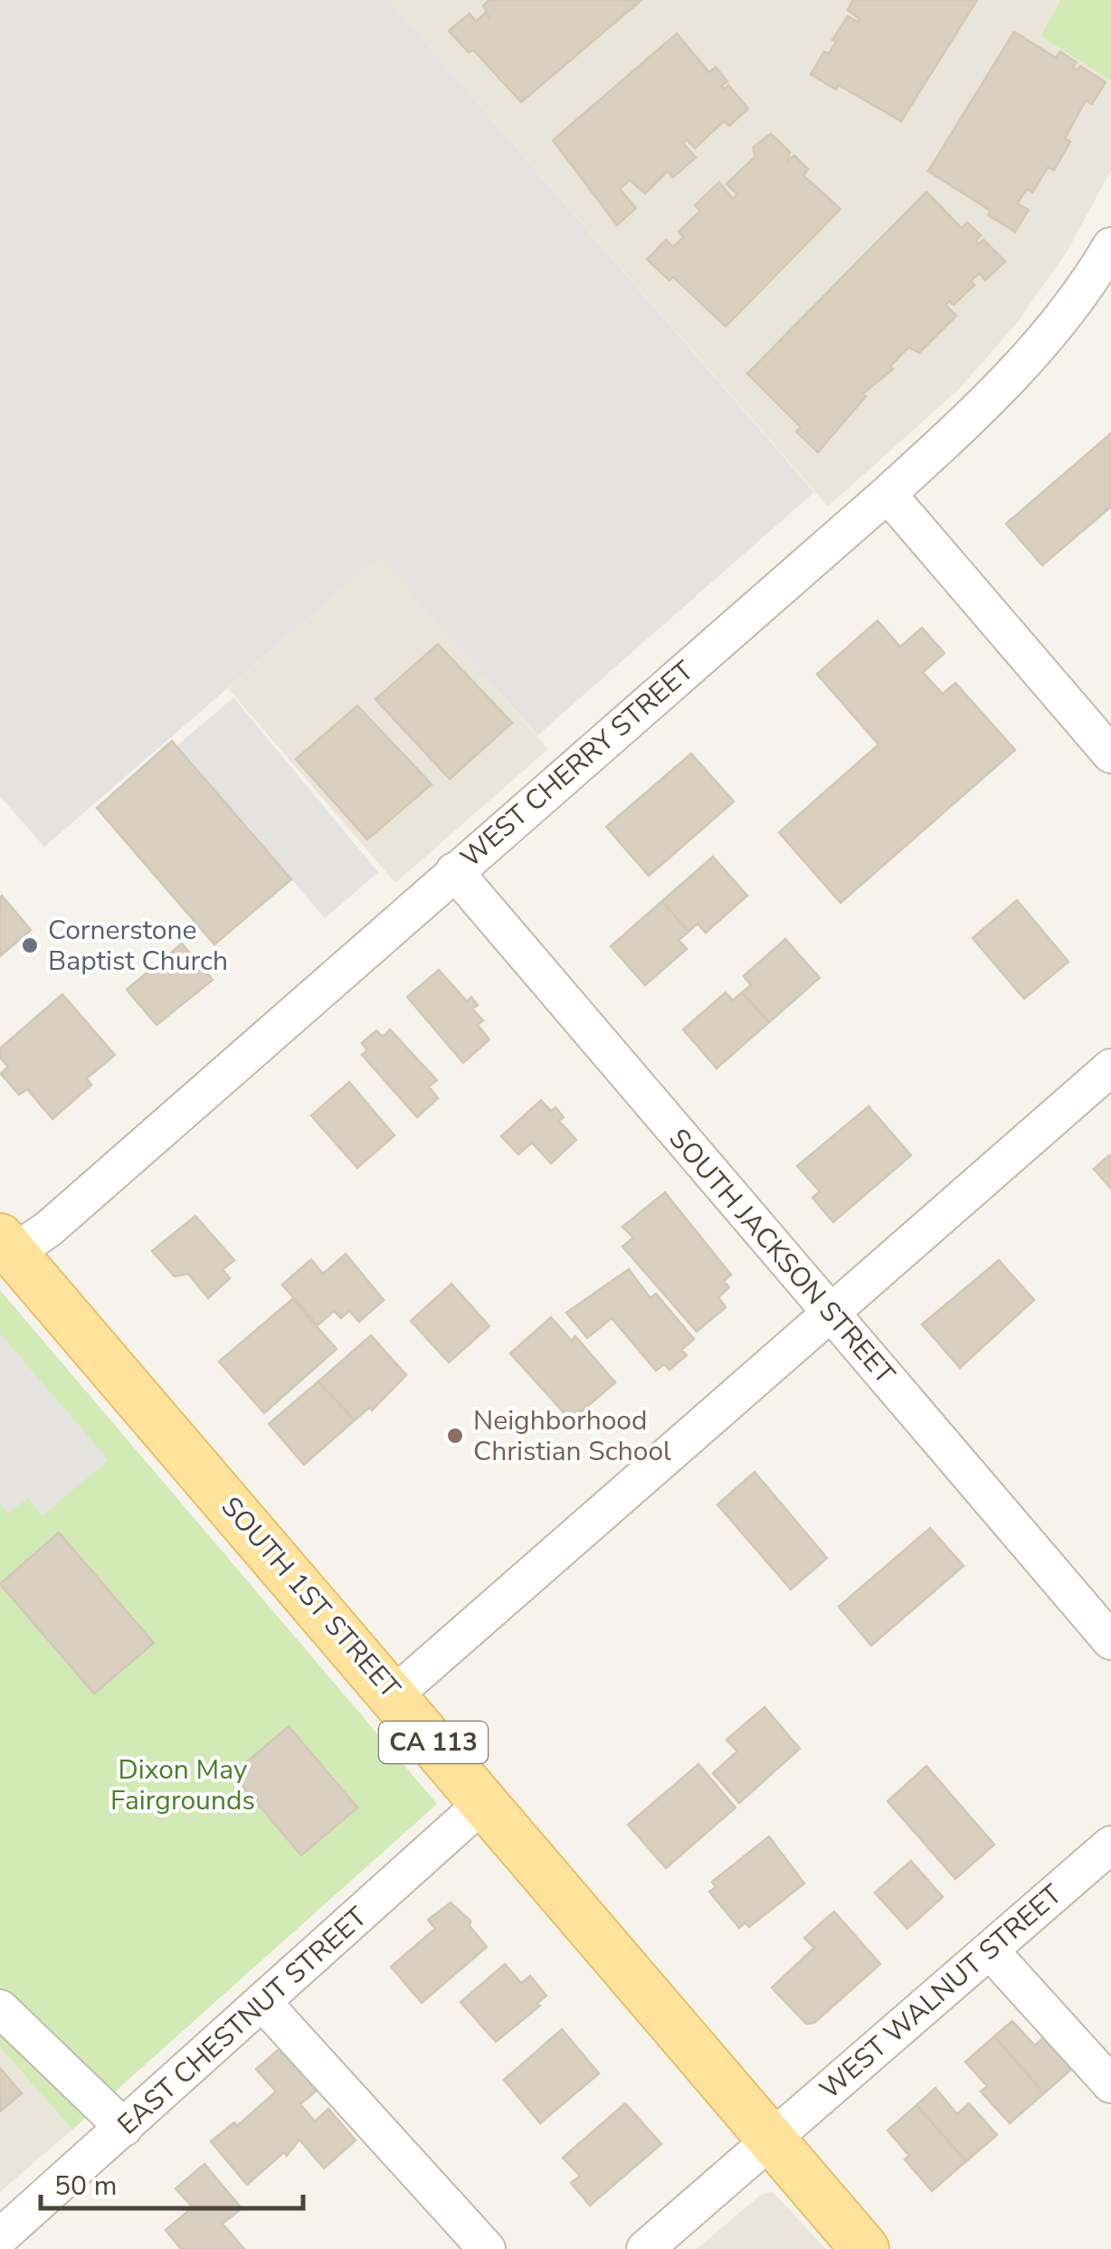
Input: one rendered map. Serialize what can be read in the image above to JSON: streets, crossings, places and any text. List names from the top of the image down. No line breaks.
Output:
{"streets":{"main road":["SOUTH 1ST STREET","CA 113"],"street":["WEST CHERRY STREET","SOUTH JACKSON STREET","WEST WALNUT STREET","EAST CHESTNUT STREET"]},"crossings":[["WEST CHERRY STREET","SOUTH JACKSON STREET"],["WEST CHERRY STREET","SOUTH 1ST STREET"],["SOUTH 1ST STREET","WEST WALNUT STREET"],["SOUTH 1ST STREET","EAST CHESTNUT STREET"]],"parks":["Dixon May Fairgrounds"],"places":["Cornerstone Baptist Church","Neighborhood Christian School"],"scale_bar":"50 m"}
